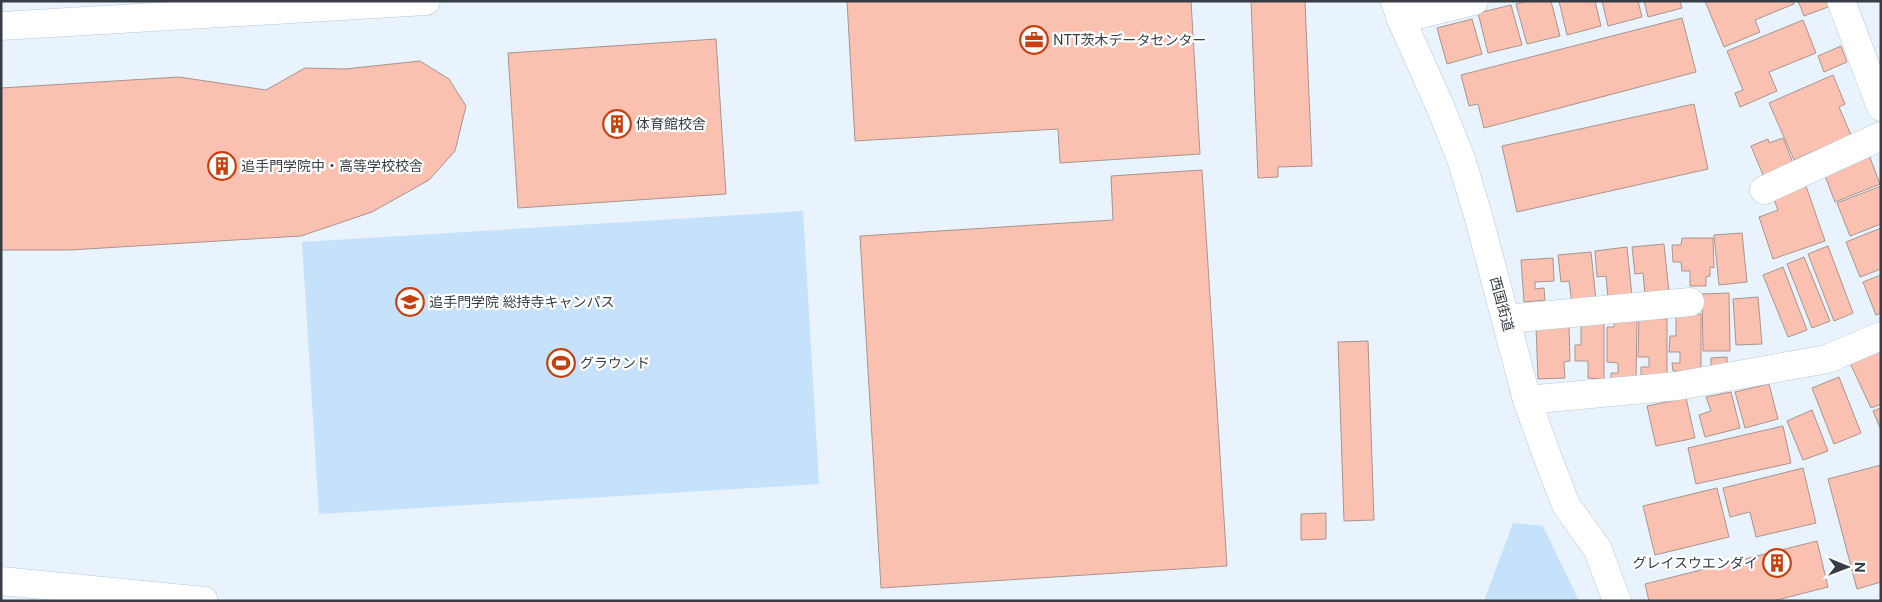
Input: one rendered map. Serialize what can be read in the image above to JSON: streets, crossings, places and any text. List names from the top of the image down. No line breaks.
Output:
{"streets":{"street":["西国街道"]},"places":{"office":["NTT茨木データセンター"],"building":["体育館校舎","追手門学院中・高等学校校舎","グレイスウエンダイ"],"school or university":["追手門学院 総持寺キャンパス"],"sports":["グラウンド"]},"north":"right"}
